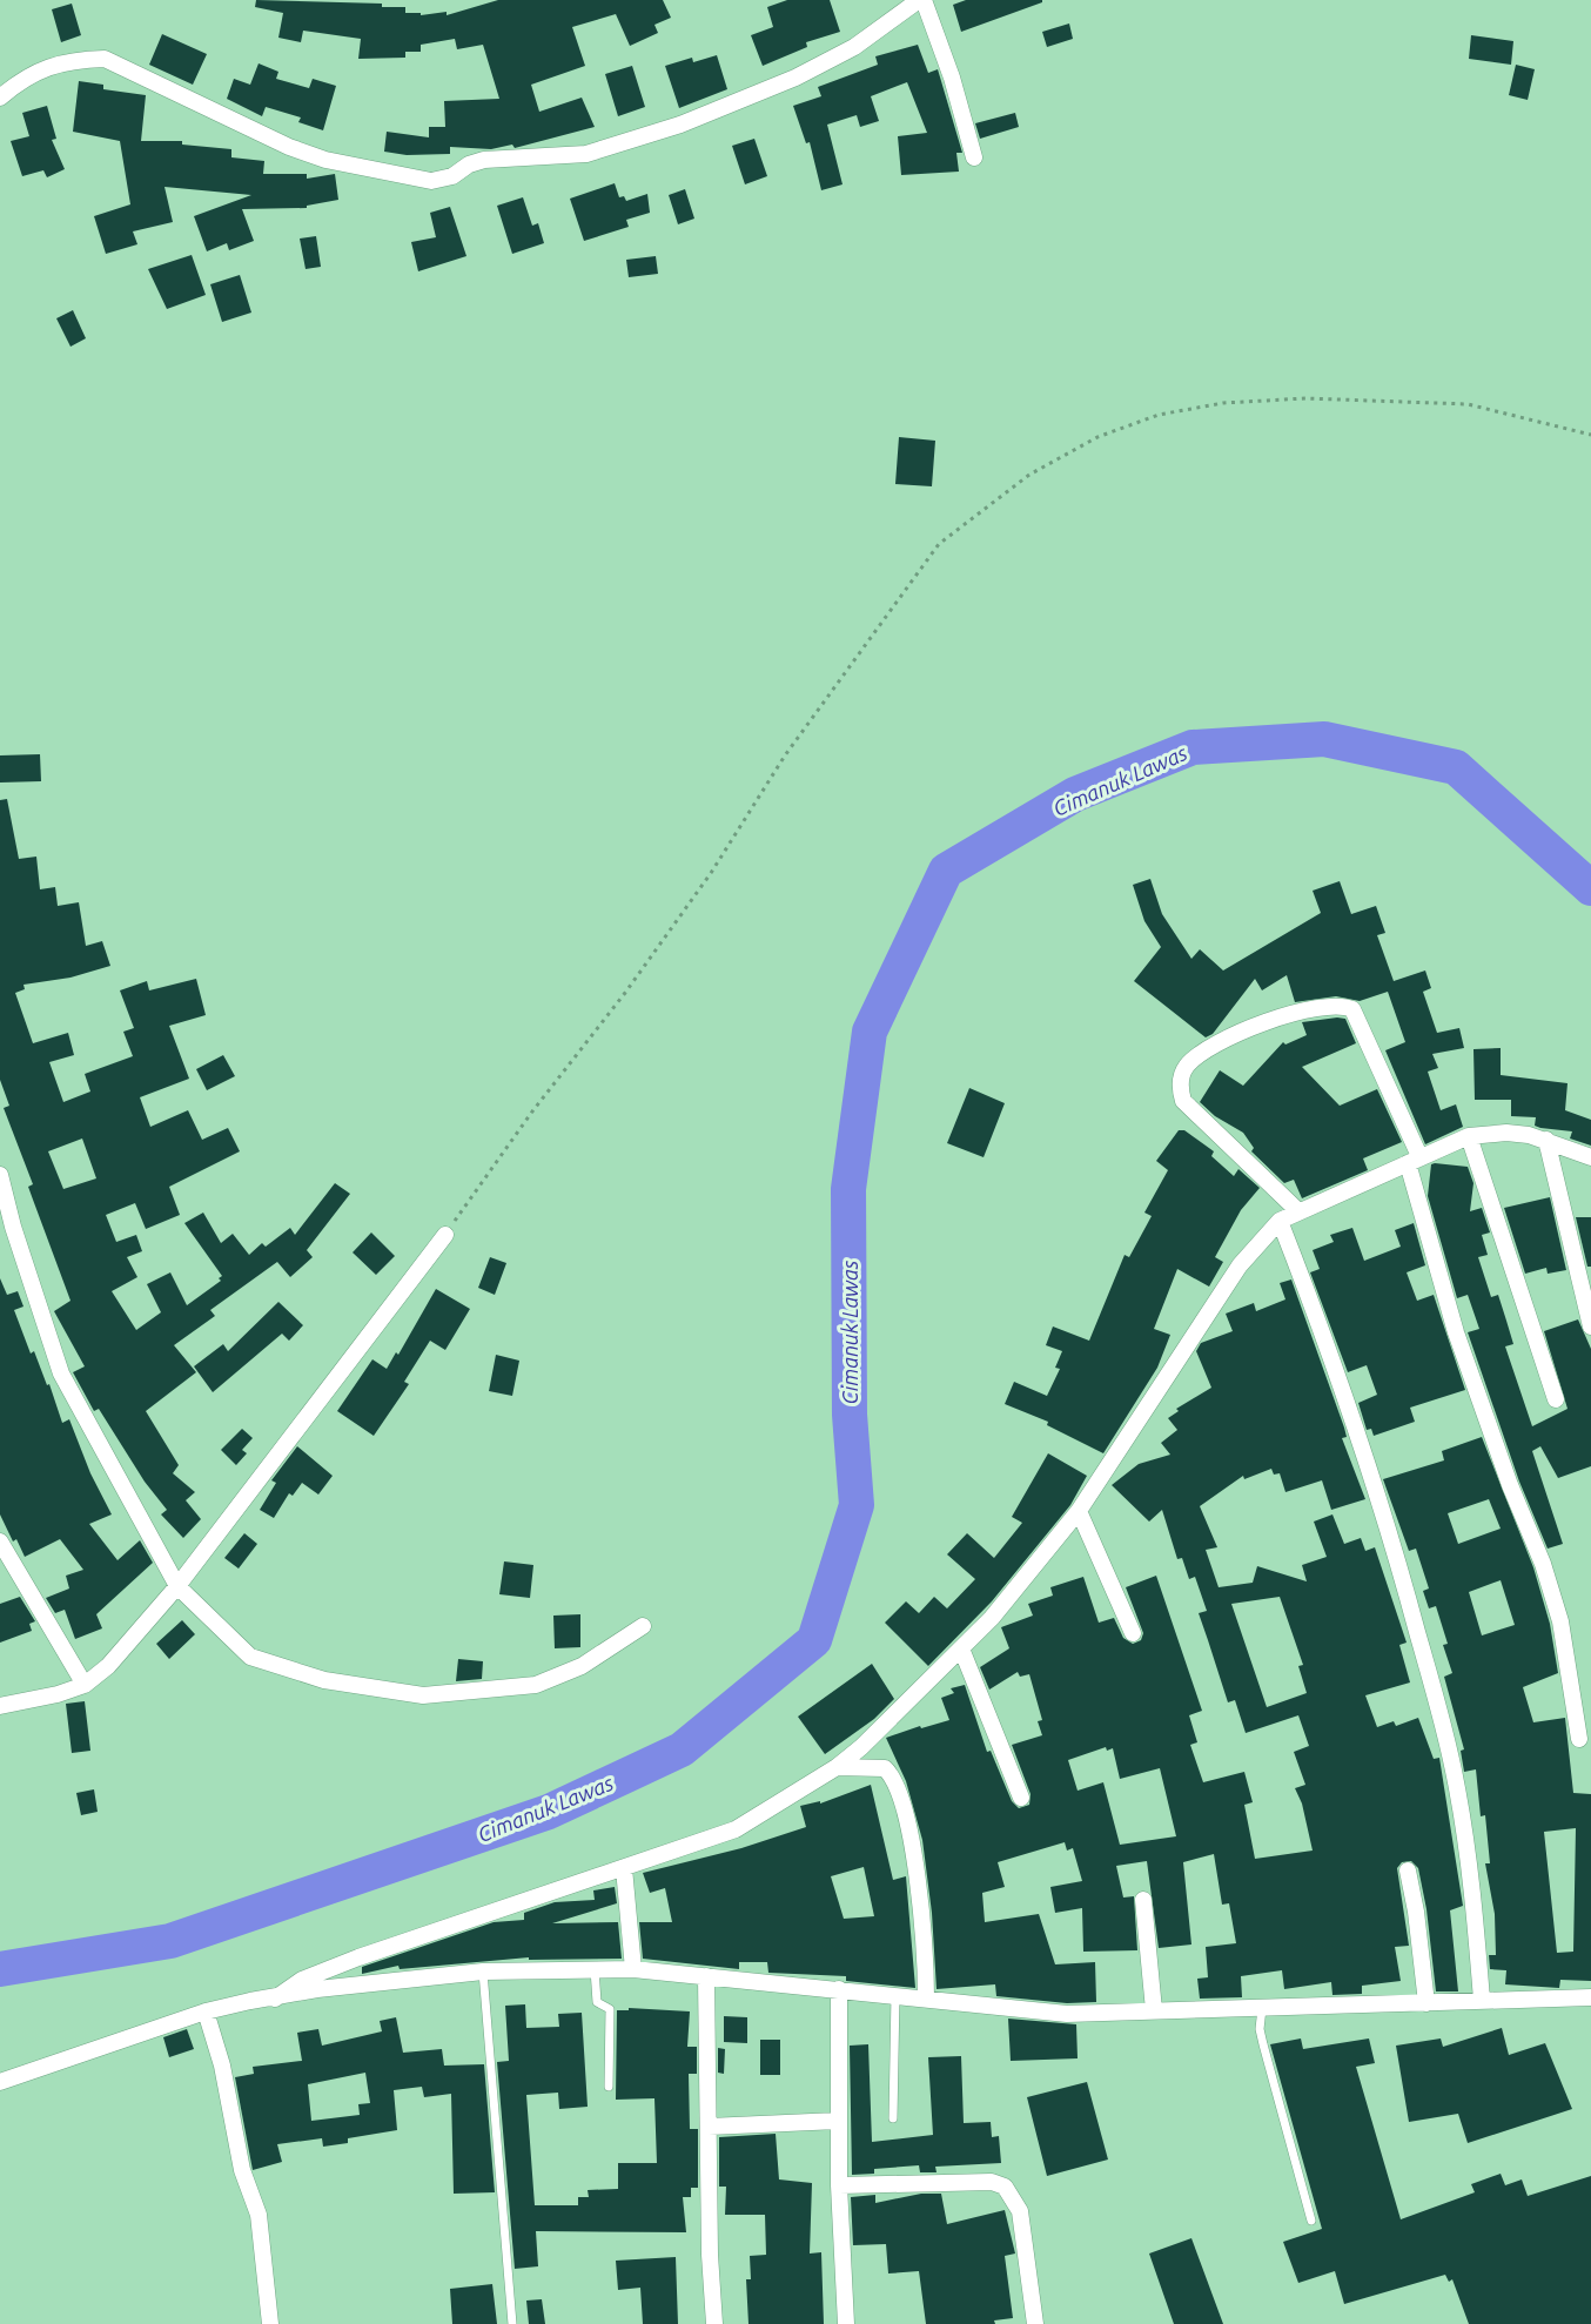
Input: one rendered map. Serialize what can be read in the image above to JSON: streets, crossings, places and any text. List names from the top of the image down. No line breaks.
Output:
{"water":["Cimanuk Lawas"]}
